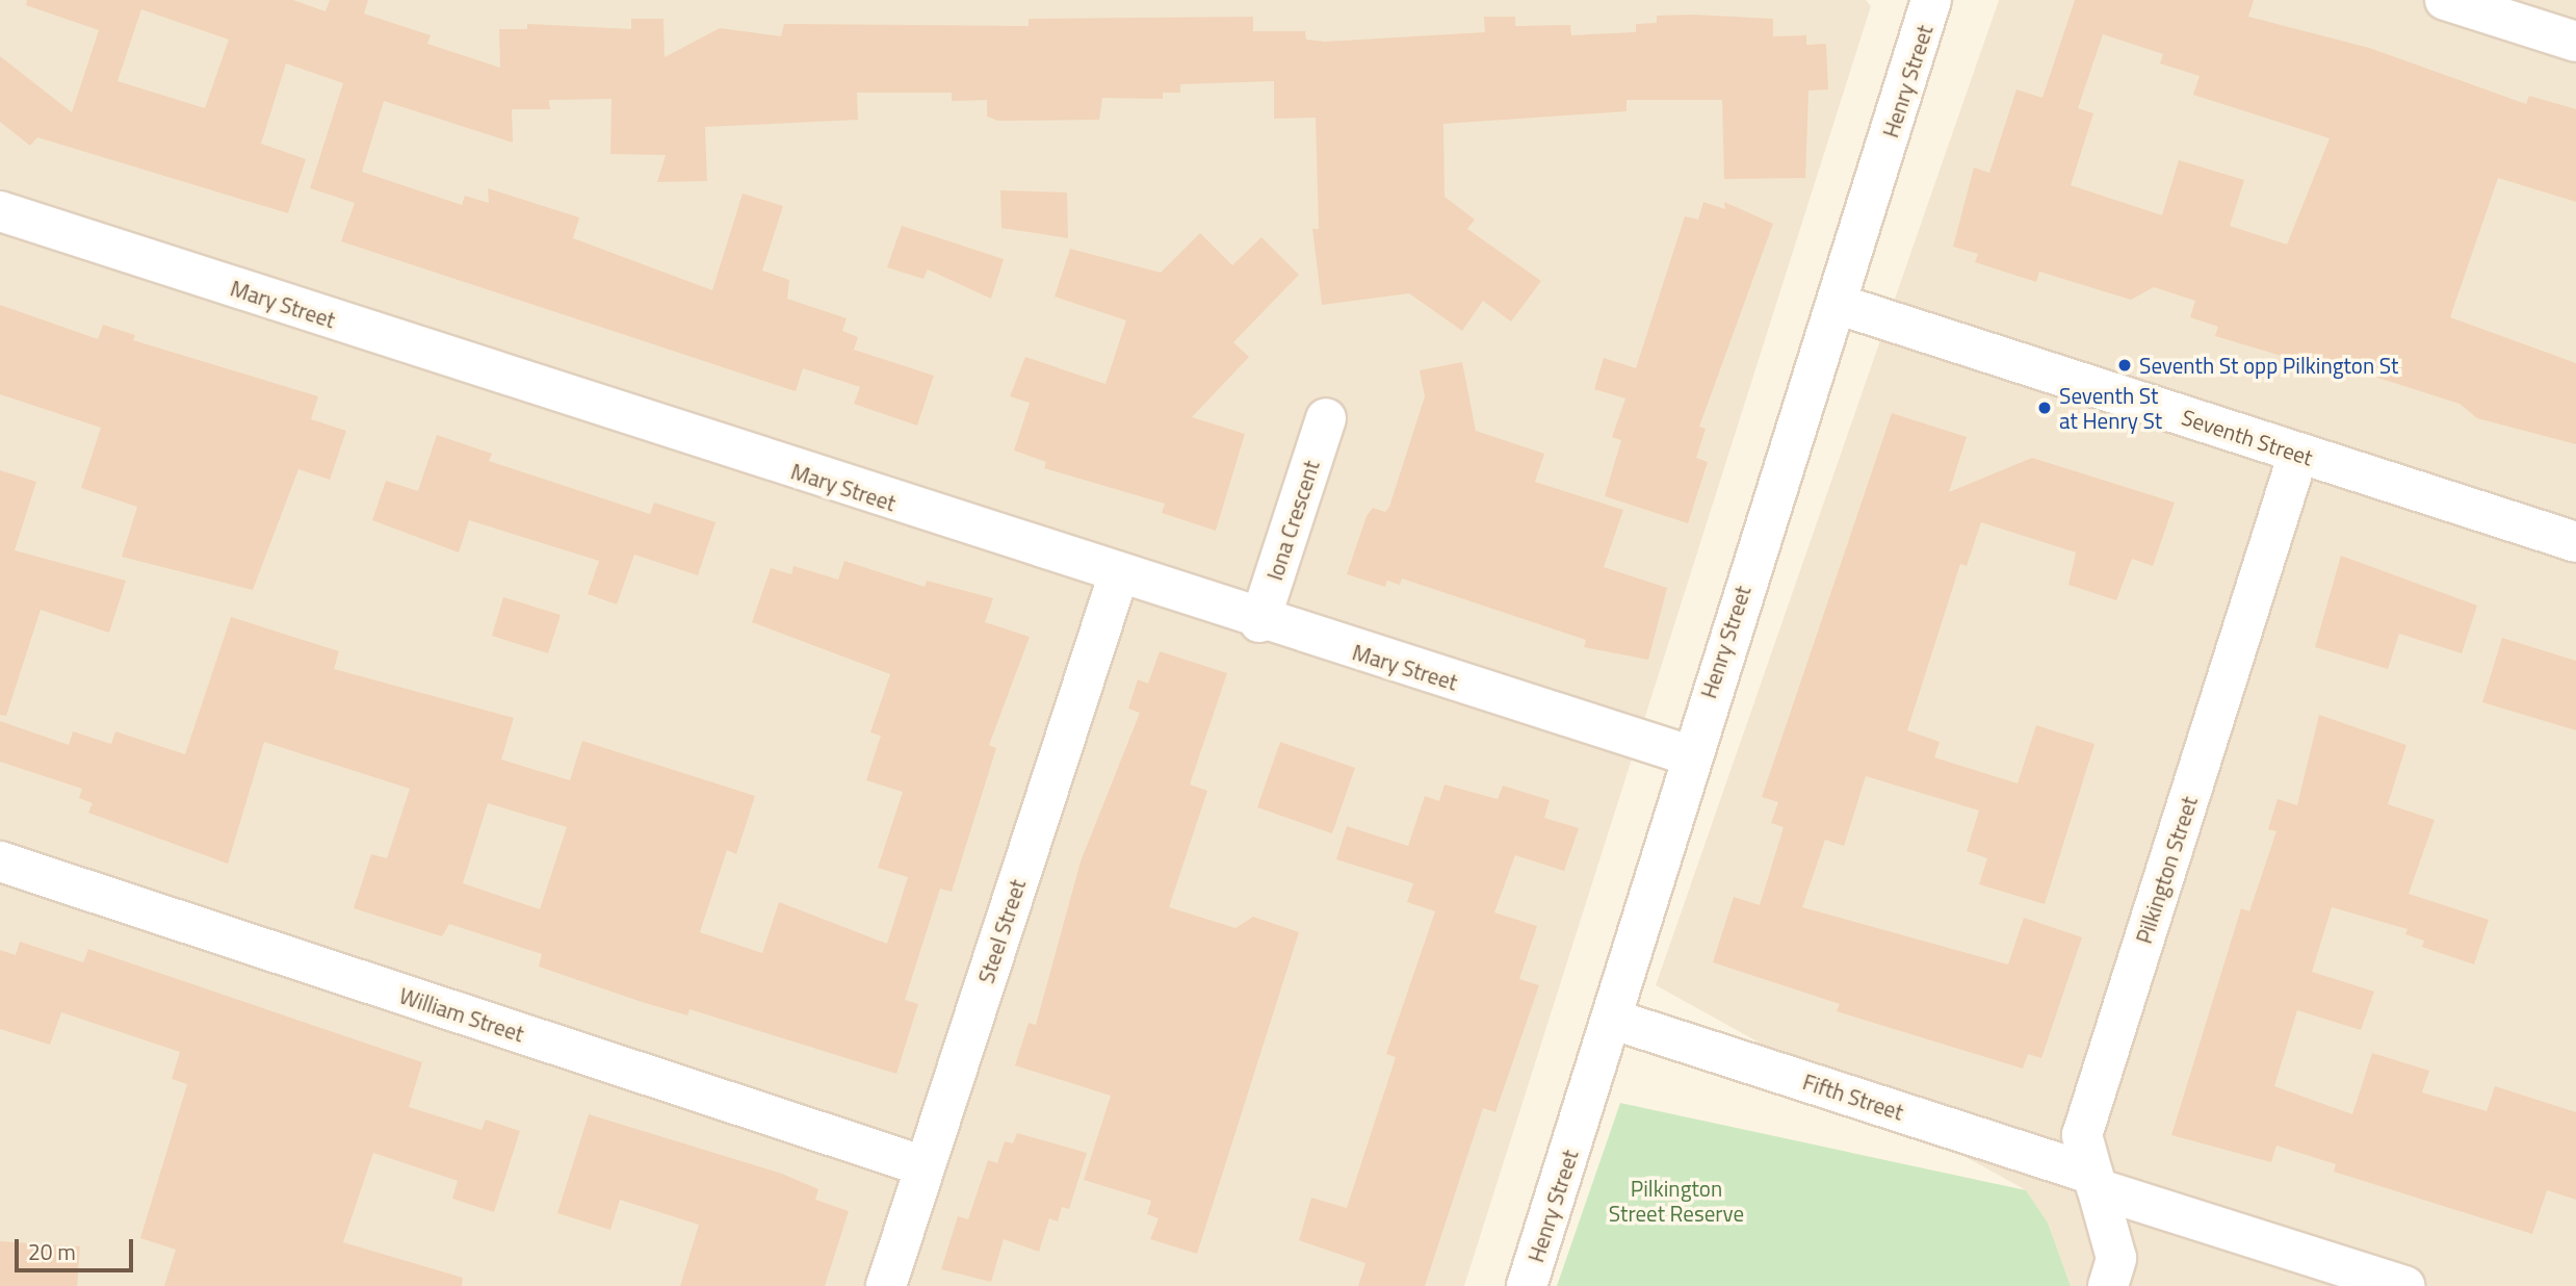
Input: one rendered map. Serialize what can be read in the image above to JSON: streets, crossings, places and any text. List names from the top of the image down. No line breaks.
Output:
{"streets":{"street":["Henry Street","Mary Street","Seventh Street","Iona Crescent","Pilkington Street","Steel Street","William Street","Fifth Street"]},"crossings":[["Henry Street","Mary Street"],["Henry Street","Seventh Street"],["Henry Street","Fifth Street"],["Mary Street","Iona Crescent"],["Mary Street","Steel Street"],["Seventh Street","Pilkington Street"],["Pilkington Street","Fifth Street"],["Steel Street","William Street"]],"parks":["Pilkington Street Reserve"],"places":["Seventh St opp Pilkington St","Seventh St at Henry St"],"scale_bar":"20 m"}
